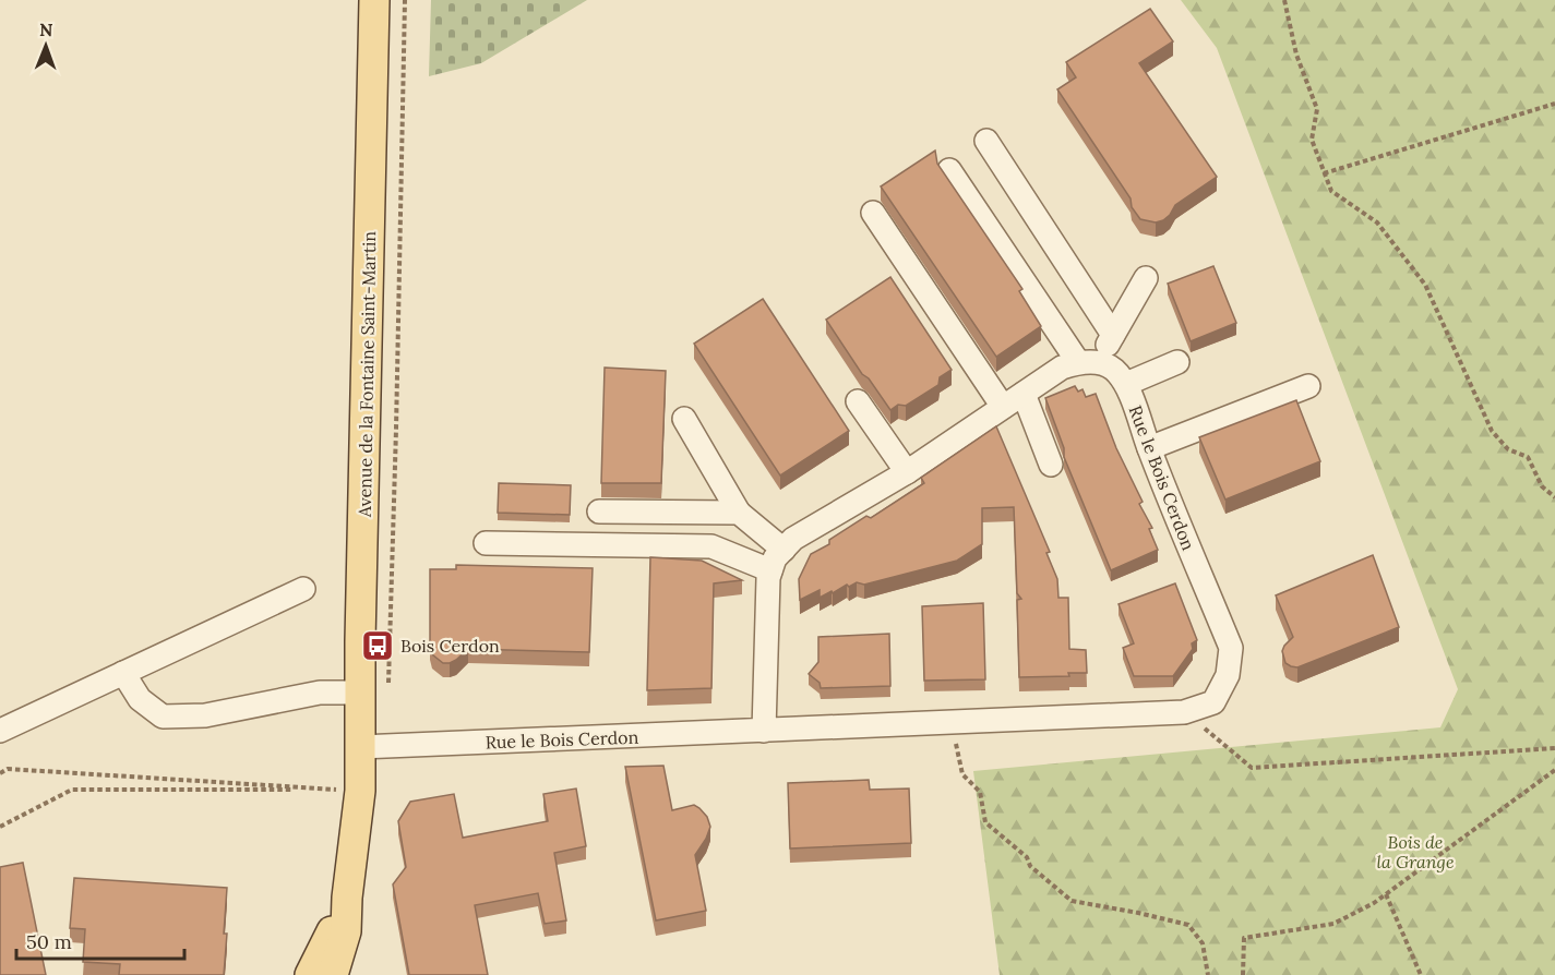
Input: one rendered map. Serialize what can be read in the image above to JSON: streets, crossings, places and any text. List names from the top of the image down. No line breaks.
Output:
{"streets":{"main road":["Avenue de la Fontaine Saint-Martin"],"street":["Rue le Bois Cerdon"]},"crossings":[["Avenue de la Fontaine Saint-Martin","Rue le Bois Cerdon"]],"parks":["Bois de la Grange"],"places":{"bus stop":["Bois Cerdon"]},"scale_bar":"50 m","north":"top"}
